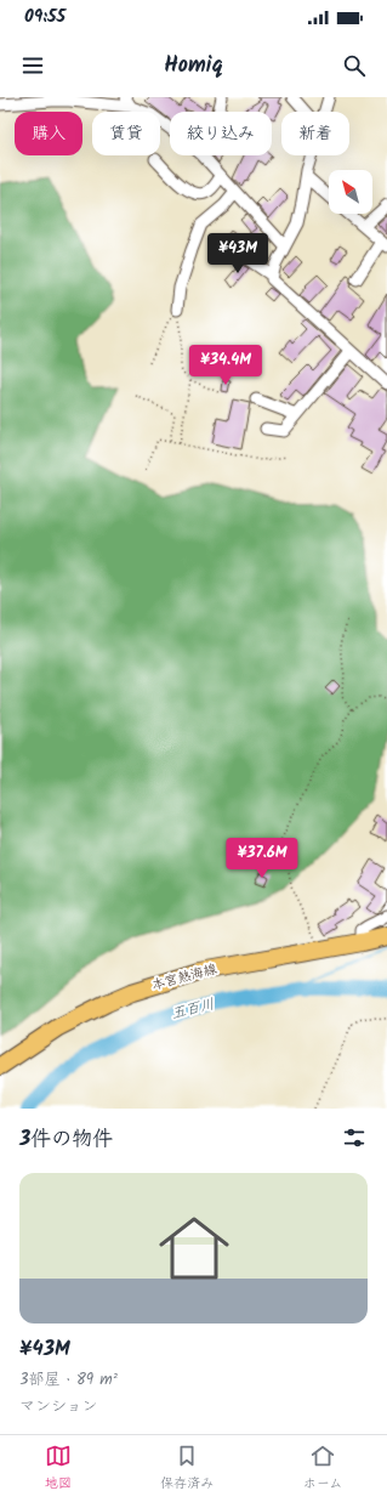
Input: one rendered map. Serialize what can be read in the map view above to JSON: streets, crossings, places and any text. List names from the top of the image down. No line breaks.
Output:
{"streets":{"main road":["本宮熱海線"]},"water":["五百川"],"north":"top left","page":{"status":"09:55","header":"Homiq","chip":["購入","賃貸","絞り込み","新着"],"price":["¥43M","¥34.4M","¥37.6M"],"heading":"3件の物件","list":[{"name":"¥43M","note":"3部屋 · 89 m² · マンション"}],"tabs":["地図","保存済み","ホーム"]}}
